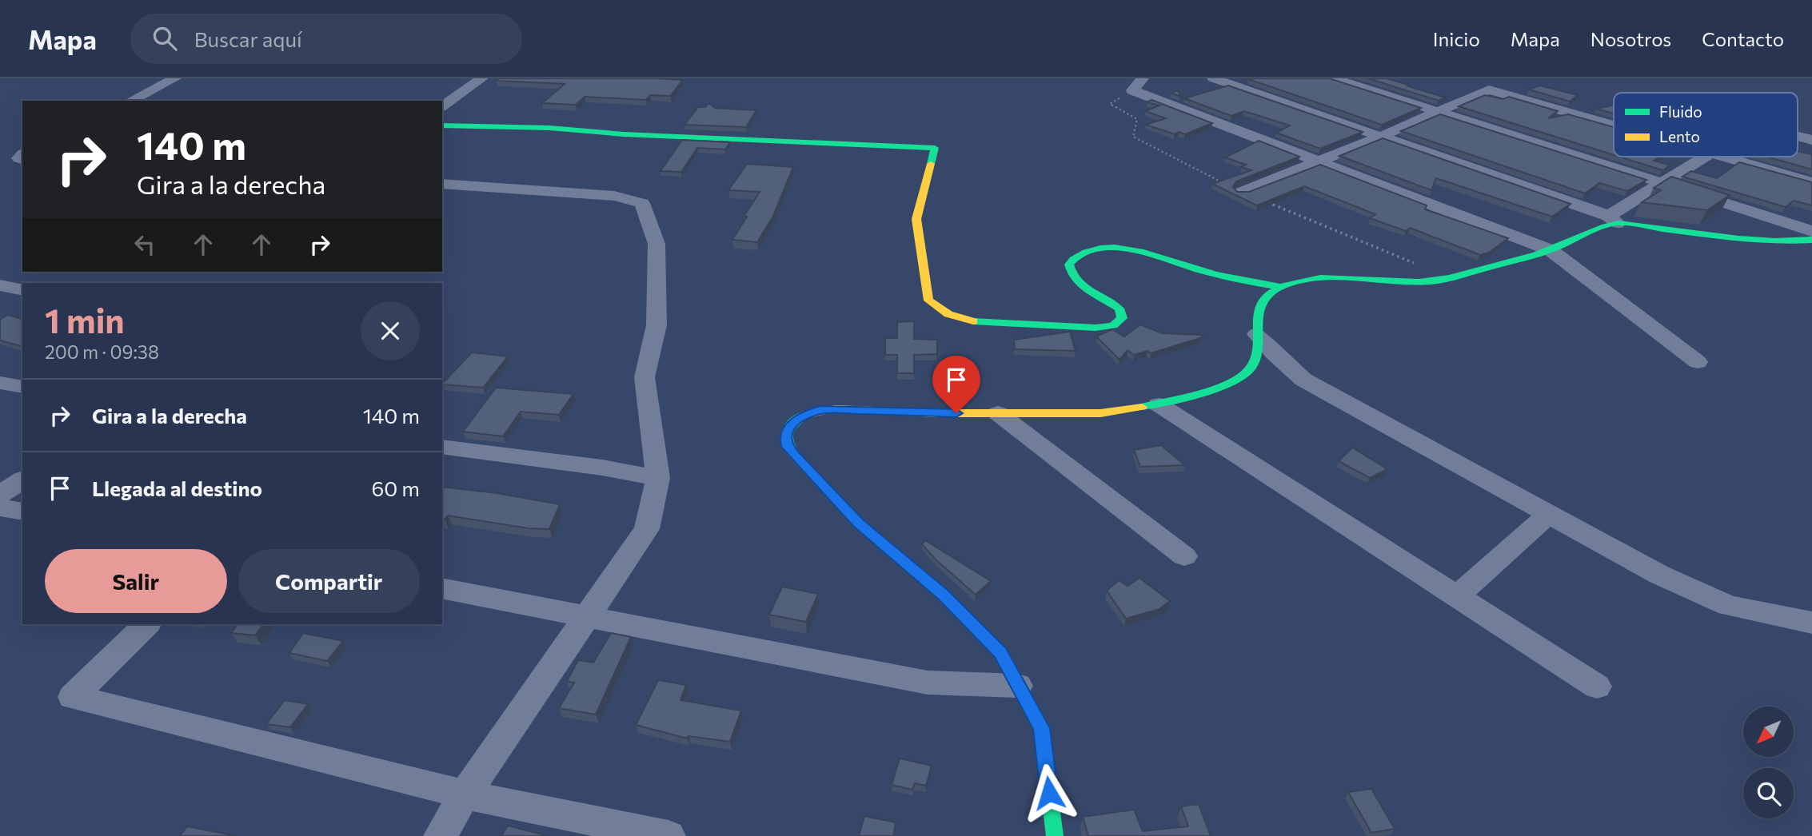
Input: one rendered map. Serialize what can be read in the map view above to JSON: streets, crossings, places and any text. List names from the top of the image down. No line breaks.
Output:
{"legend":["Fluido","Lento"],"north":"bottom left","page":{"header":"Mapa","search":"Buscar aquí","nav":["Inicio","Mapa","Nosotros","Contacto"],"turn":["140 m","Gira a la derecha"],"heading":["1 min","200 m · 09:38"],"list":[{"name":"Gira a la derecha","value":"140 m"},{"name":"Llegada al destino","value":"60 m"}],"buttons":["Salir","Compartir"]}}
